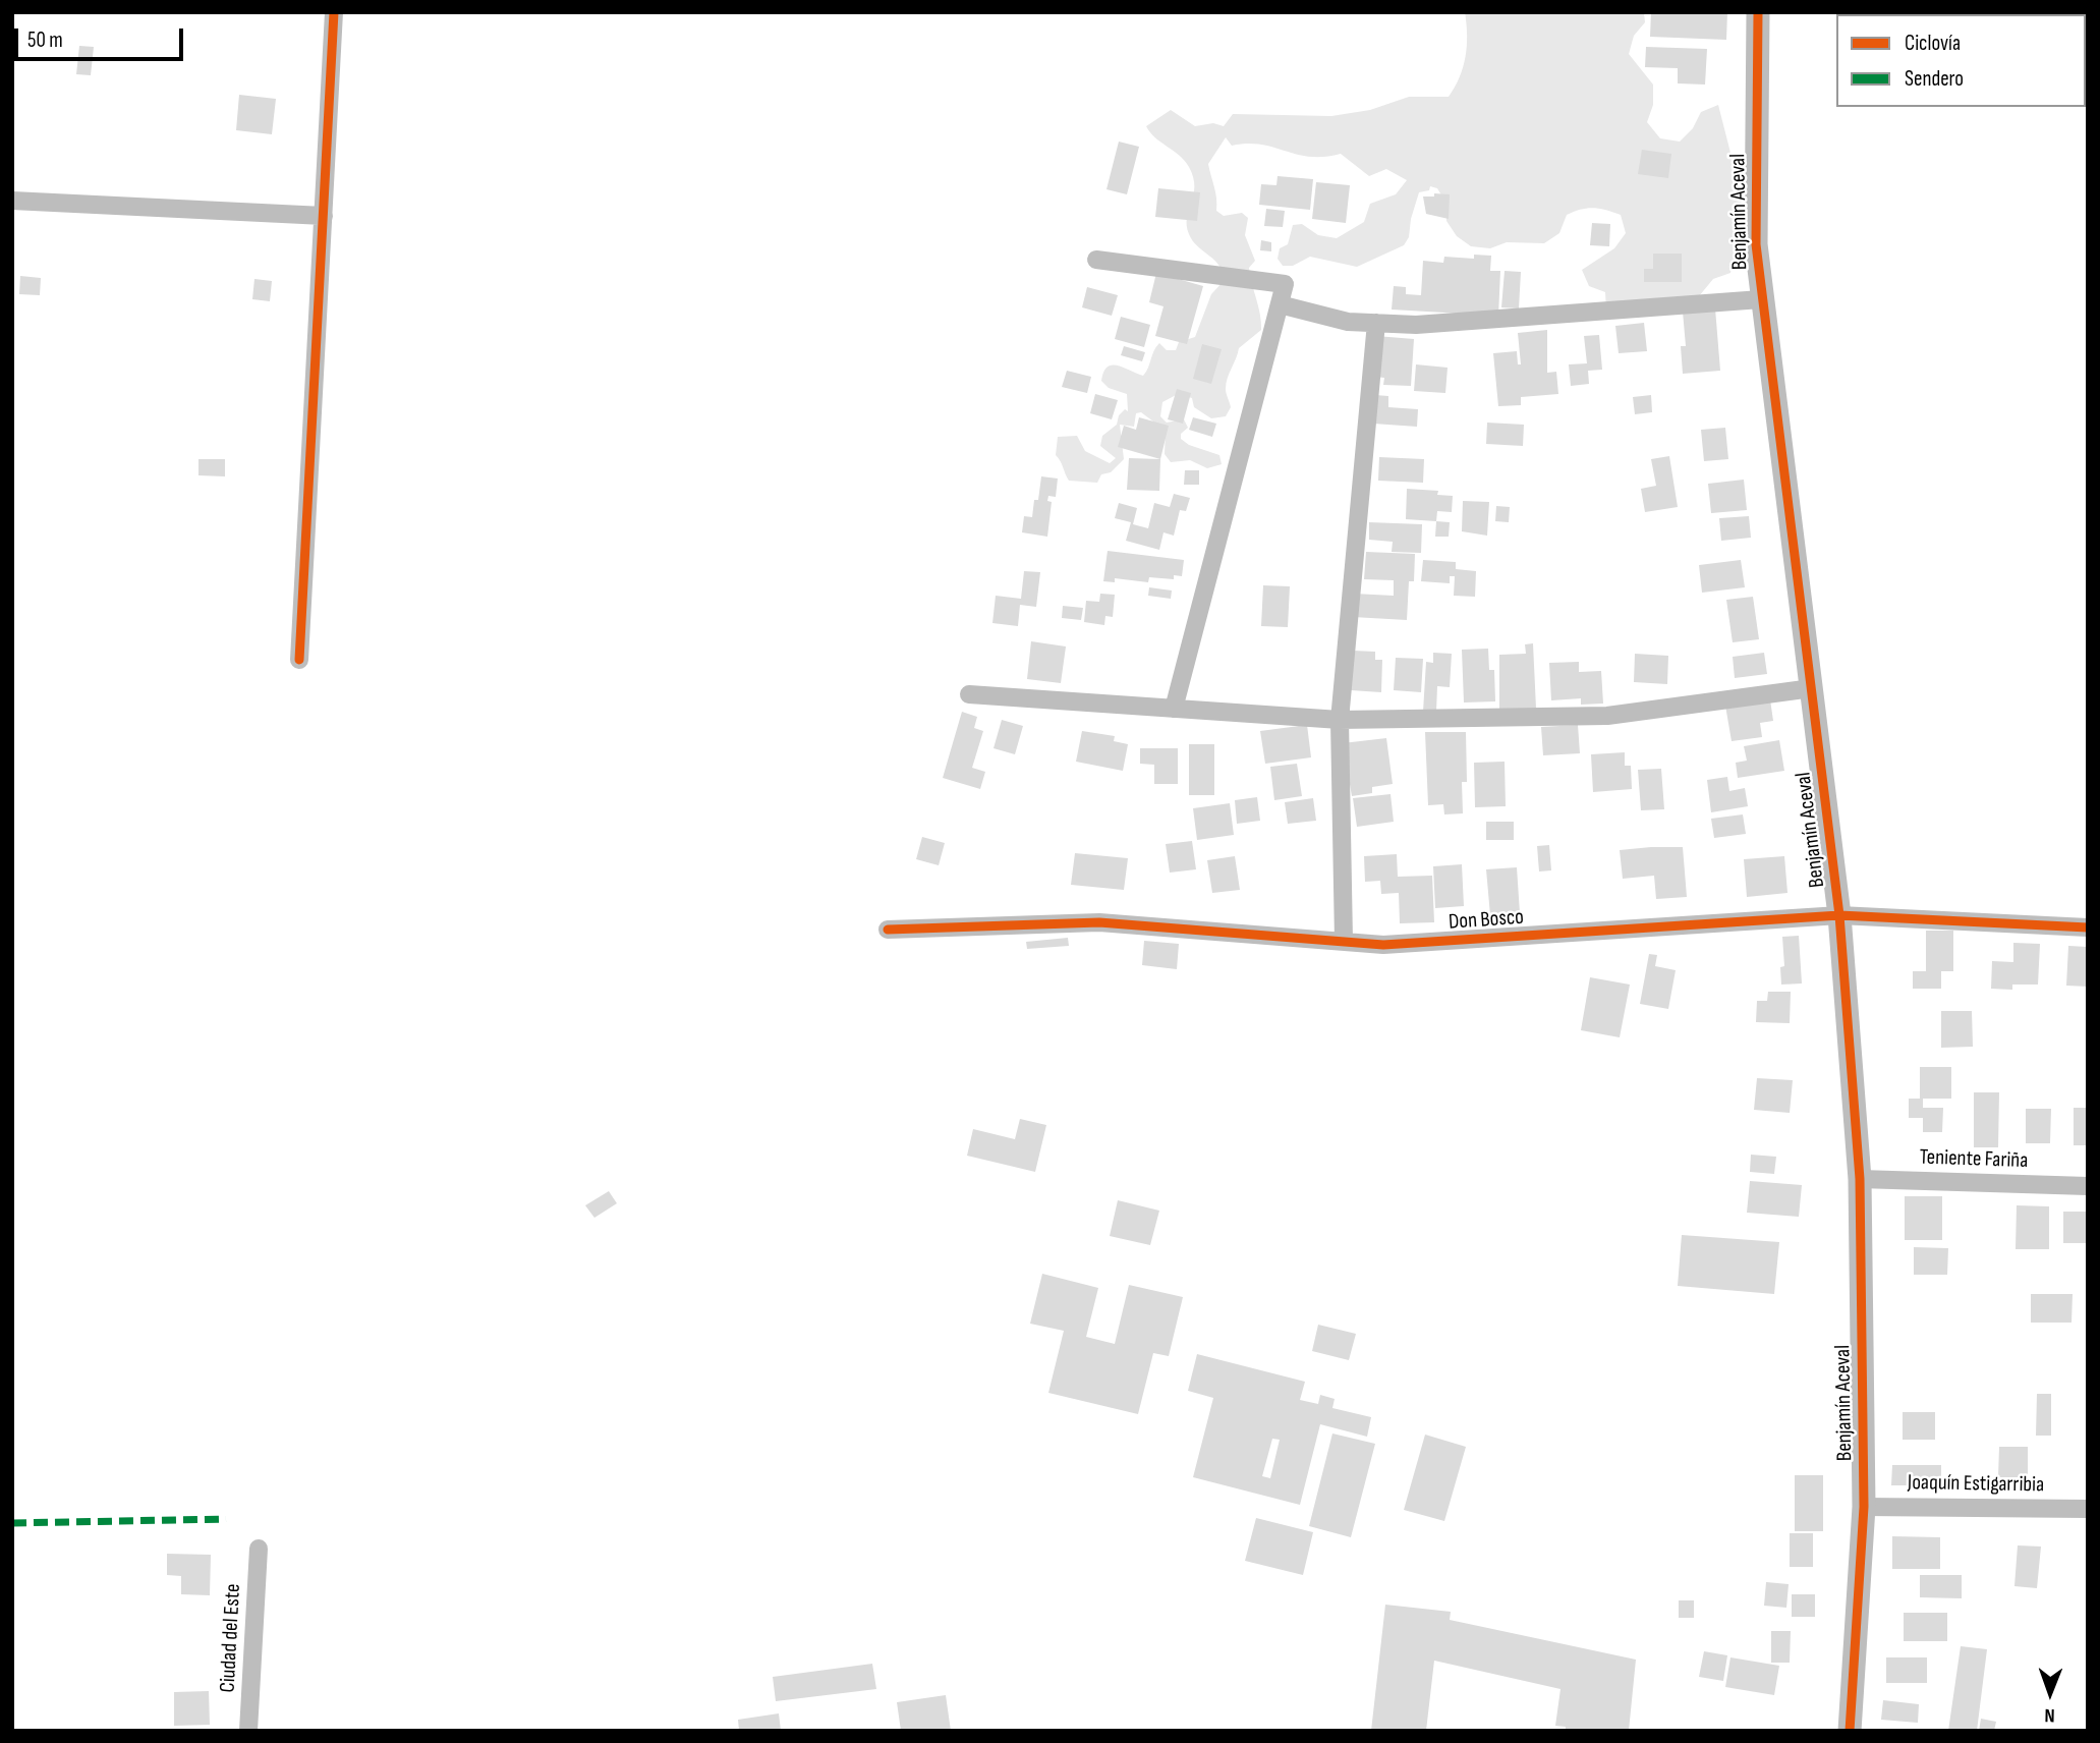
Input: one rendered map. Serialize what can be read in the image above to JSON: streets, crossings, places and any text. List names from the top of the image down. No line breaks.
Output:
{"streets":{"street":["Benjamín Aceval","Don Bosco","Teniente Fariña","Joaquín Estigarribia","Ciudad del Este"]},"crossings":[["Benjamín Aceval","Don Bosco"],["Benjamín Aceval","Teniente Fariña"],["Benjamín Aceval","Joaquín Estigarribia"]],"legend":["Ciclovía","Sendero"],"scale_bar":"50 m","north":"bottom"}
